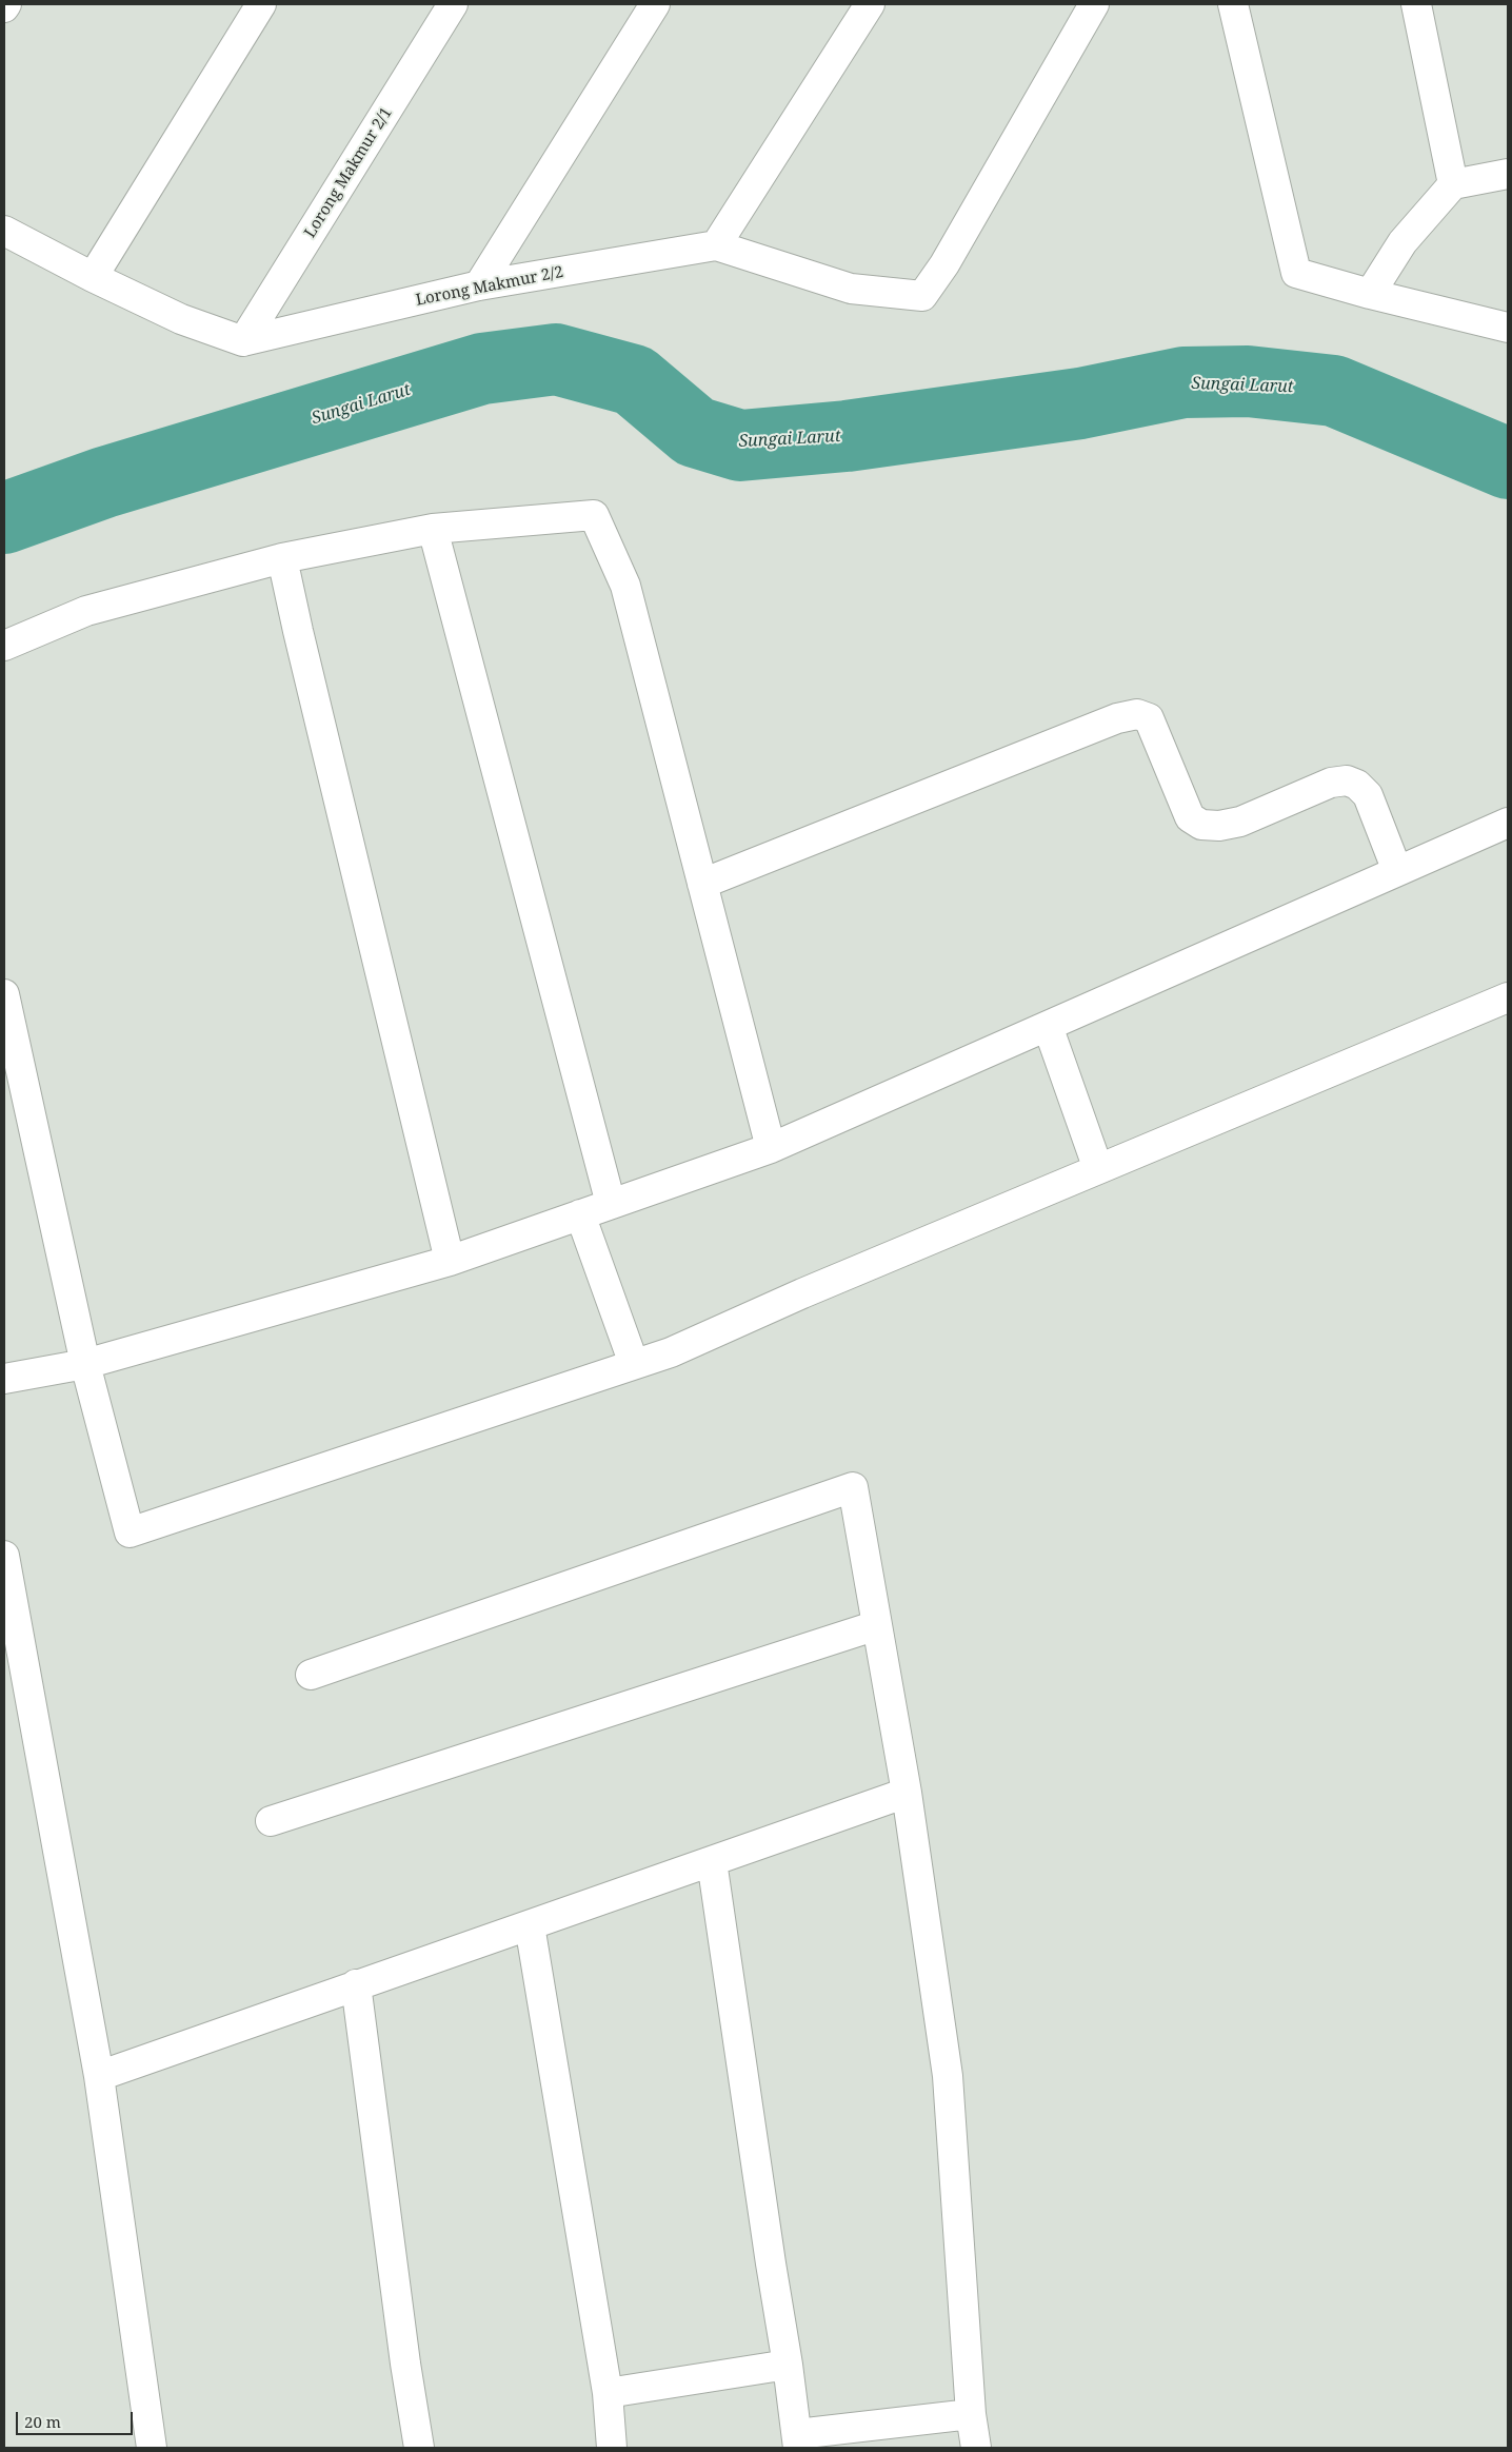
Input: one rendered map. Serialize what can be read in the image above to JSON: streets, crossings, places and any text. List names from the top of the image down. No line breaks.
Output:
{"streets":{"street":["Lorong Makmur 2/1","Lorong Makmur 2/2"]},"crossings":[["Lorong Makmur 2/1","Lorong Makmur 2/2"]],"water":["Sungai Larut"],"scale_bar":"20 m"}
